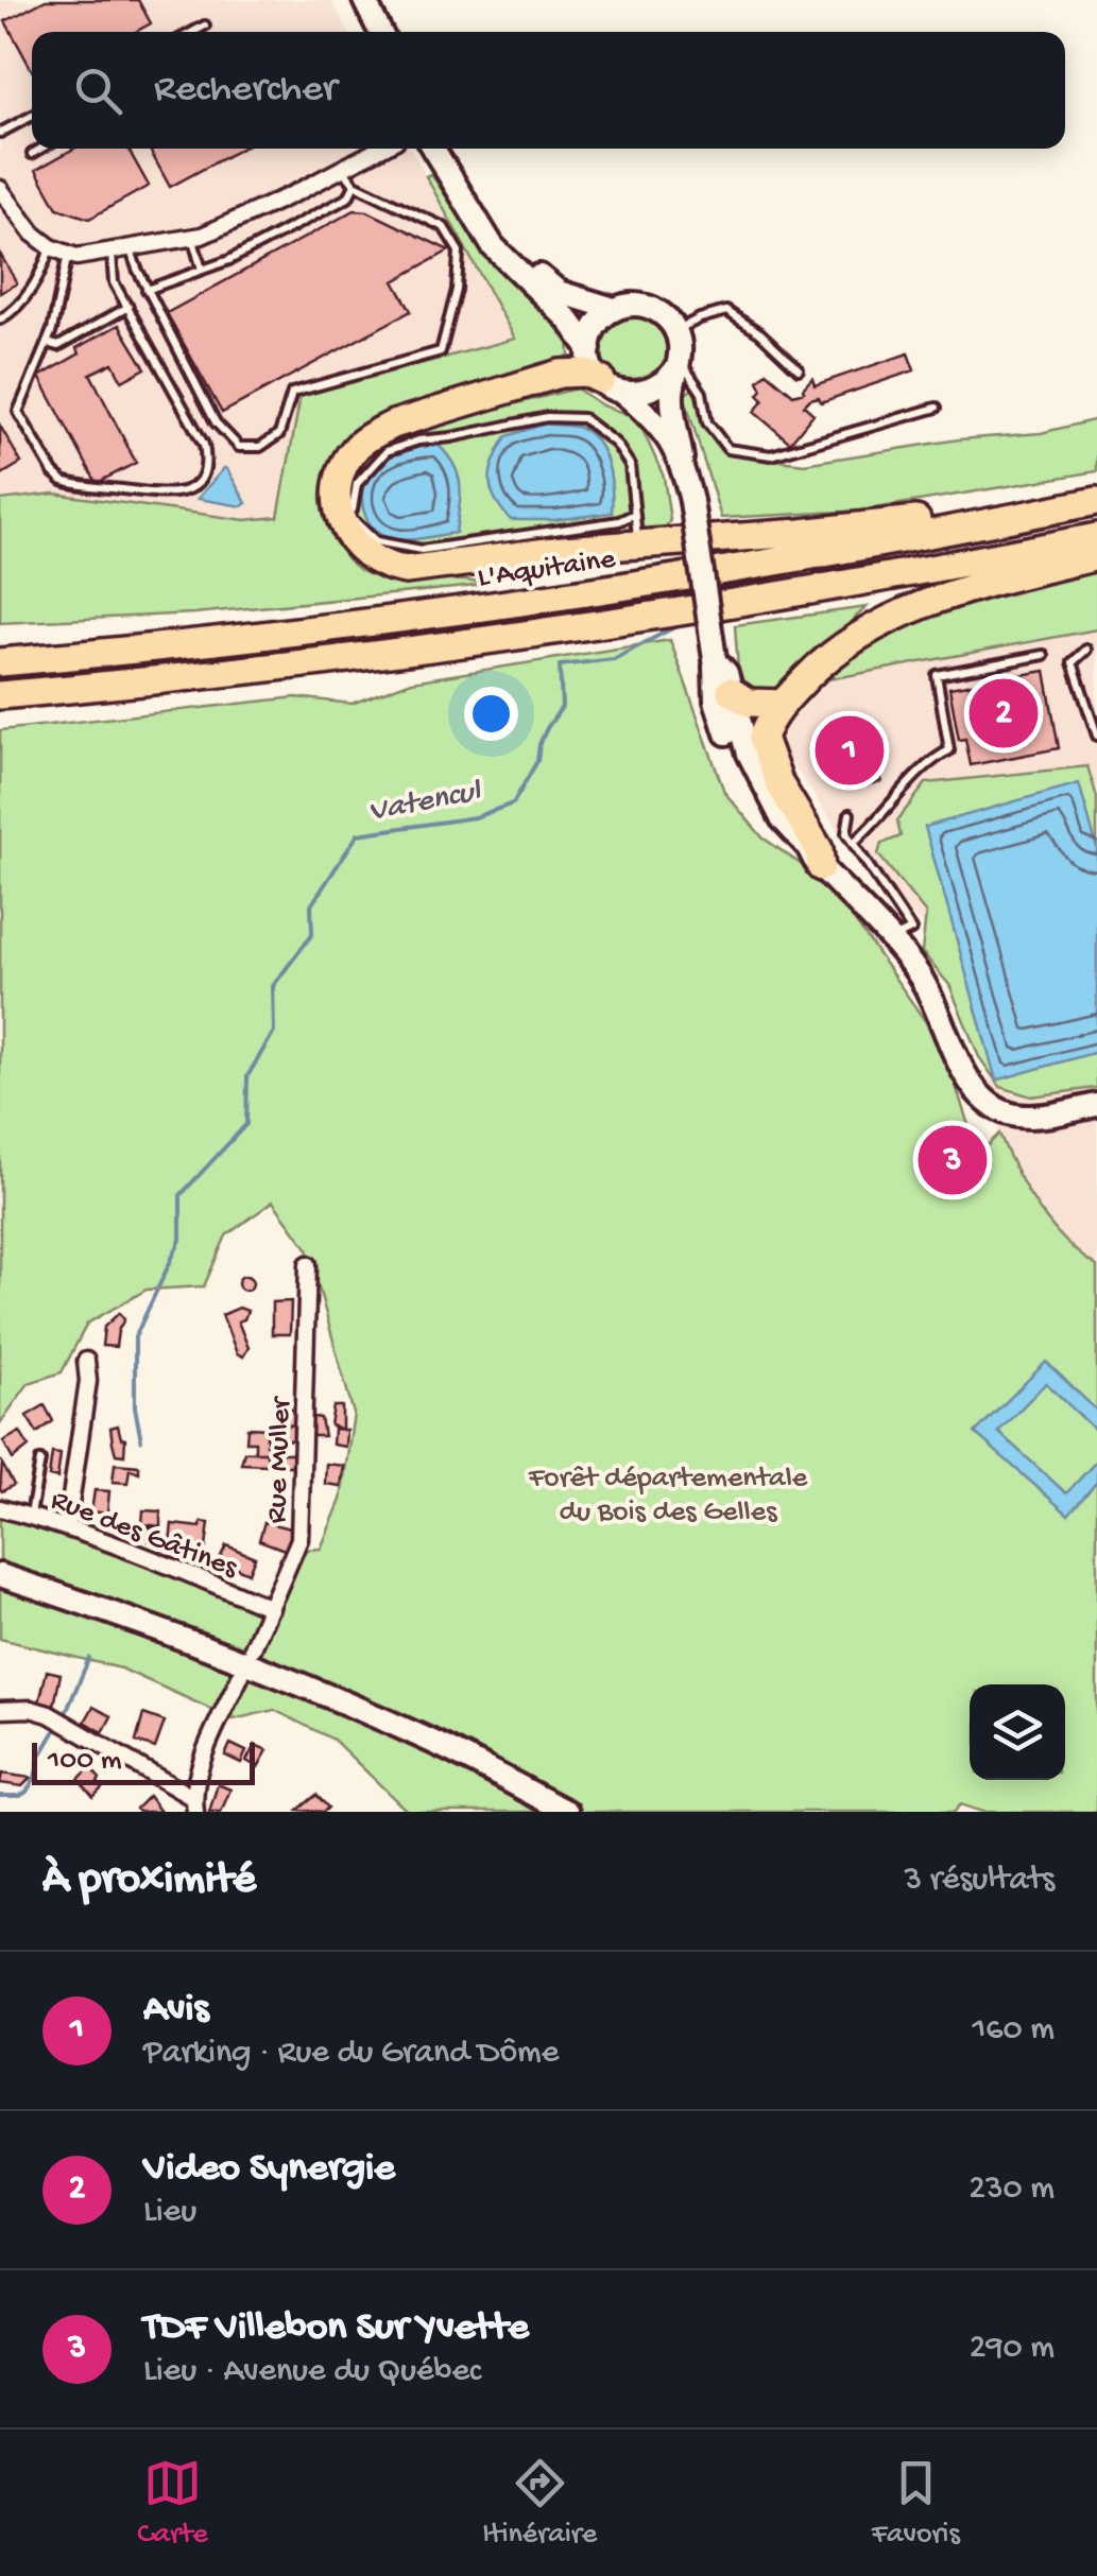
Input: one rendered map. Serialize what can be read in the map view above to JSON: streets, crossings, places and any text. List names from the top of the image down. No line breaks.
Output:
{"streets":{"highway":["L'Aquitaine"],"street":["Rue Muller","Rue des Gâtines"]},"crossings":[["Rue Muller","Rue des Gâtines"]],"water":["Vatencul"],"parks":["Forêt départementale du Bois des Gelles"],"scale_bar":"100 m","page":{"search":"Rechercher","pins":["2","1","3"],"scale":"100 m","heading":["À proximité","3 résultats"],"list":[{"mark":"1","name":"Avis","note":"Parking · Rue du Grand Dôme","value":"160 m"},{"mark":"2","name":"Video Synergie","note":"Lieu","value":"230 m"},{"mark":"3","name":"TDF Villebon Sur Yvette","note":"Lieu · Avenue du Québec","value":"290 m"}],"nav":["Carte","Itinéraire","Favoris"]}}
